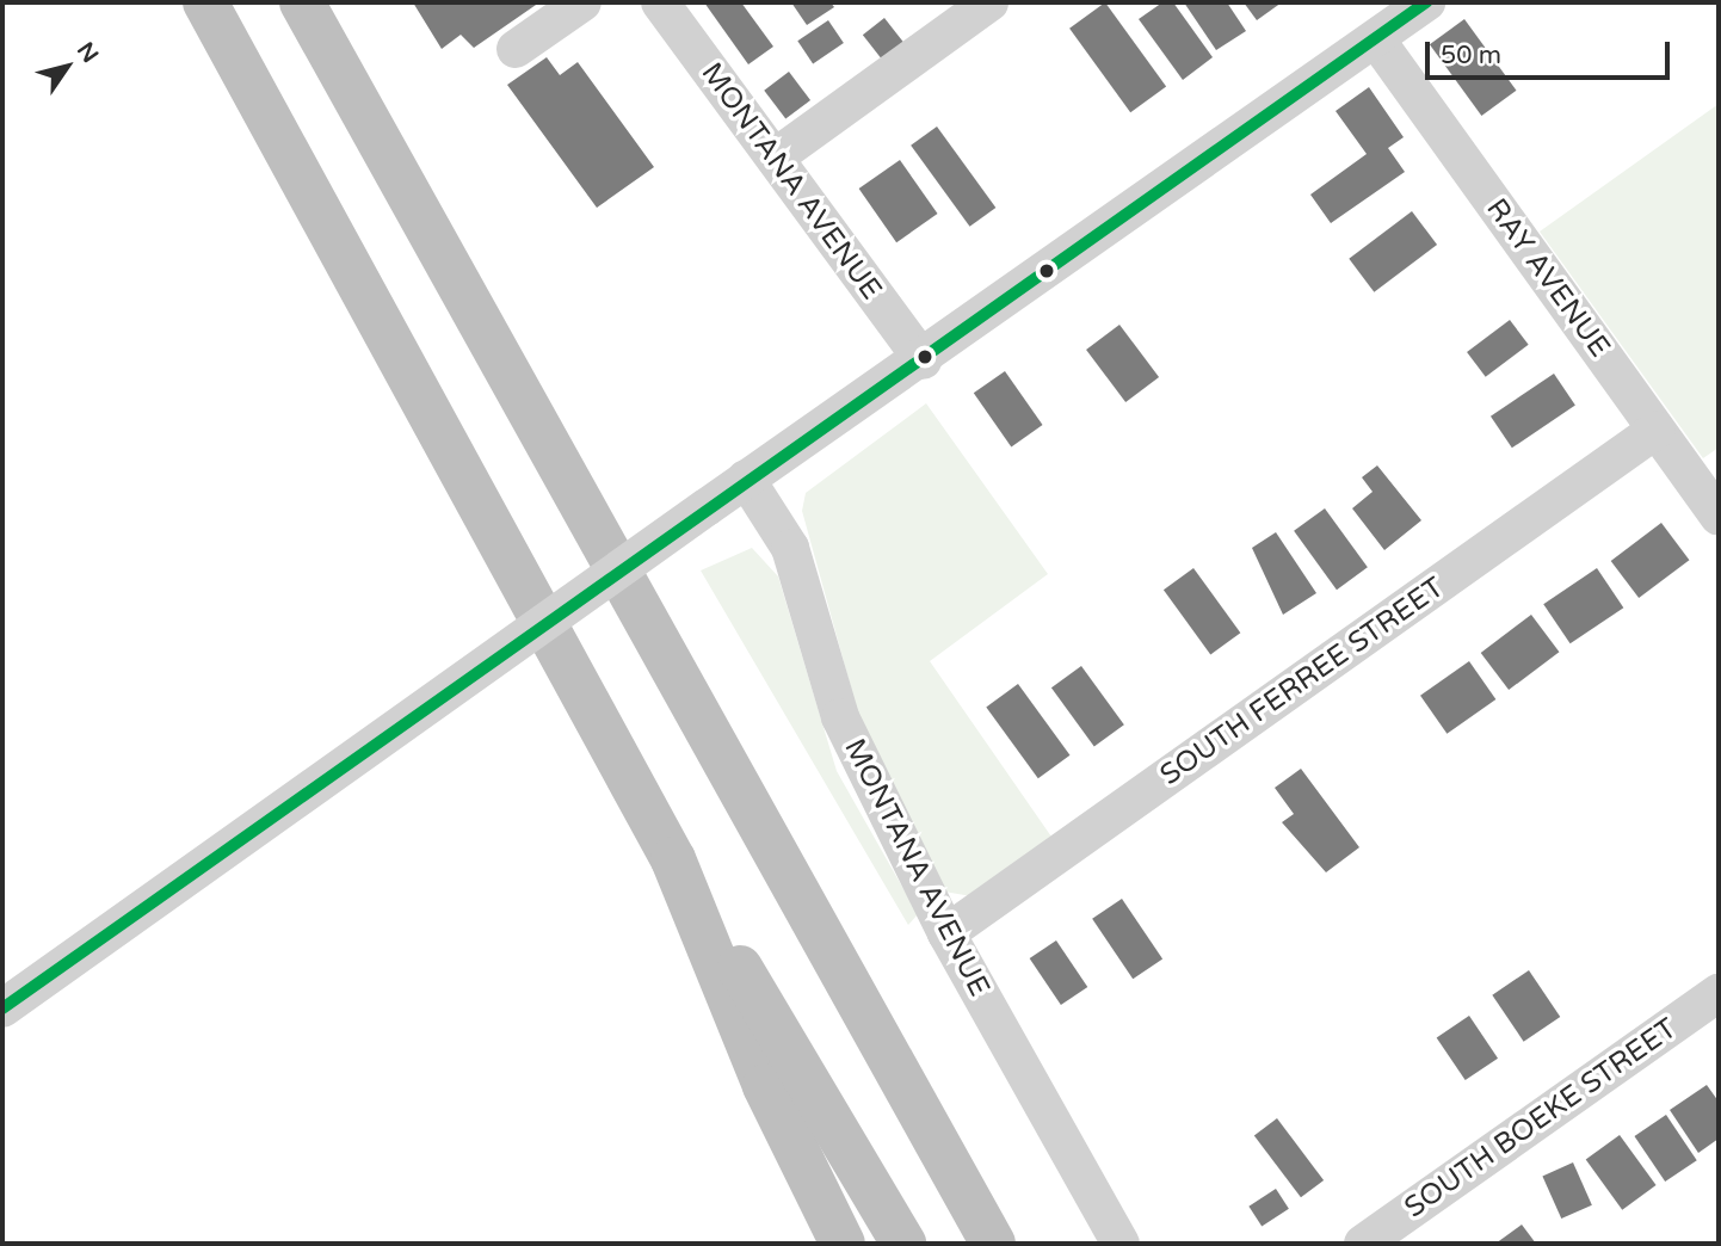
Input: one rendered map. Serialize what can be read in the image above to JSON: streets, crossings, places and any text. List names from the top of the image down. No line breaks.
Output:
{"streets":{"street":["MONTANA AVENUE","RAY AVENUE","SOUTH FERREE STREET","SOUTH BOEKE STREET"]},"crossings":[["MONTANA AVENUE","SOUTH FERREE STREET"],["RAY AVENUE","SOUTH FERREE STREET"]],"scale_bar":"50 m","north":"top right"}
